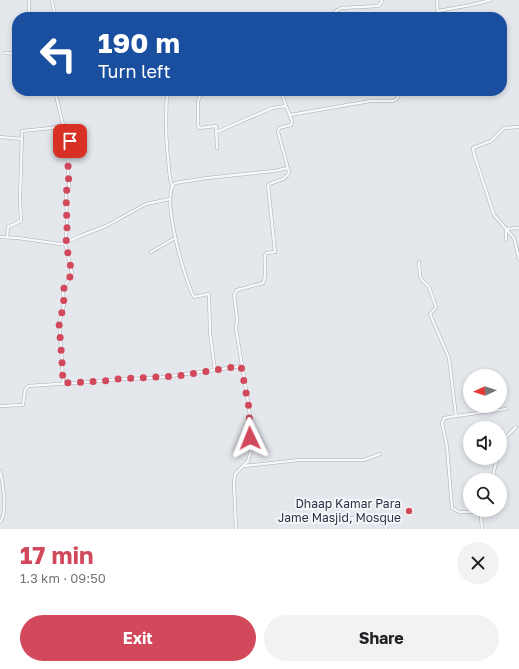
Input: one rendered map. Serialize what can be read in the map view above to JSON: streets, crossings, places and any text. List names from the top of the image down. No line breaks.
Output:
{"places":["Dhaap Kamar Para Jame Masjid, Mosque"],"north":"left","page":{"turn":["190 m","Turn left"],"heading":["17 min","1.3 km · 09:50"],"buttons":["Exit","Share"]}}
